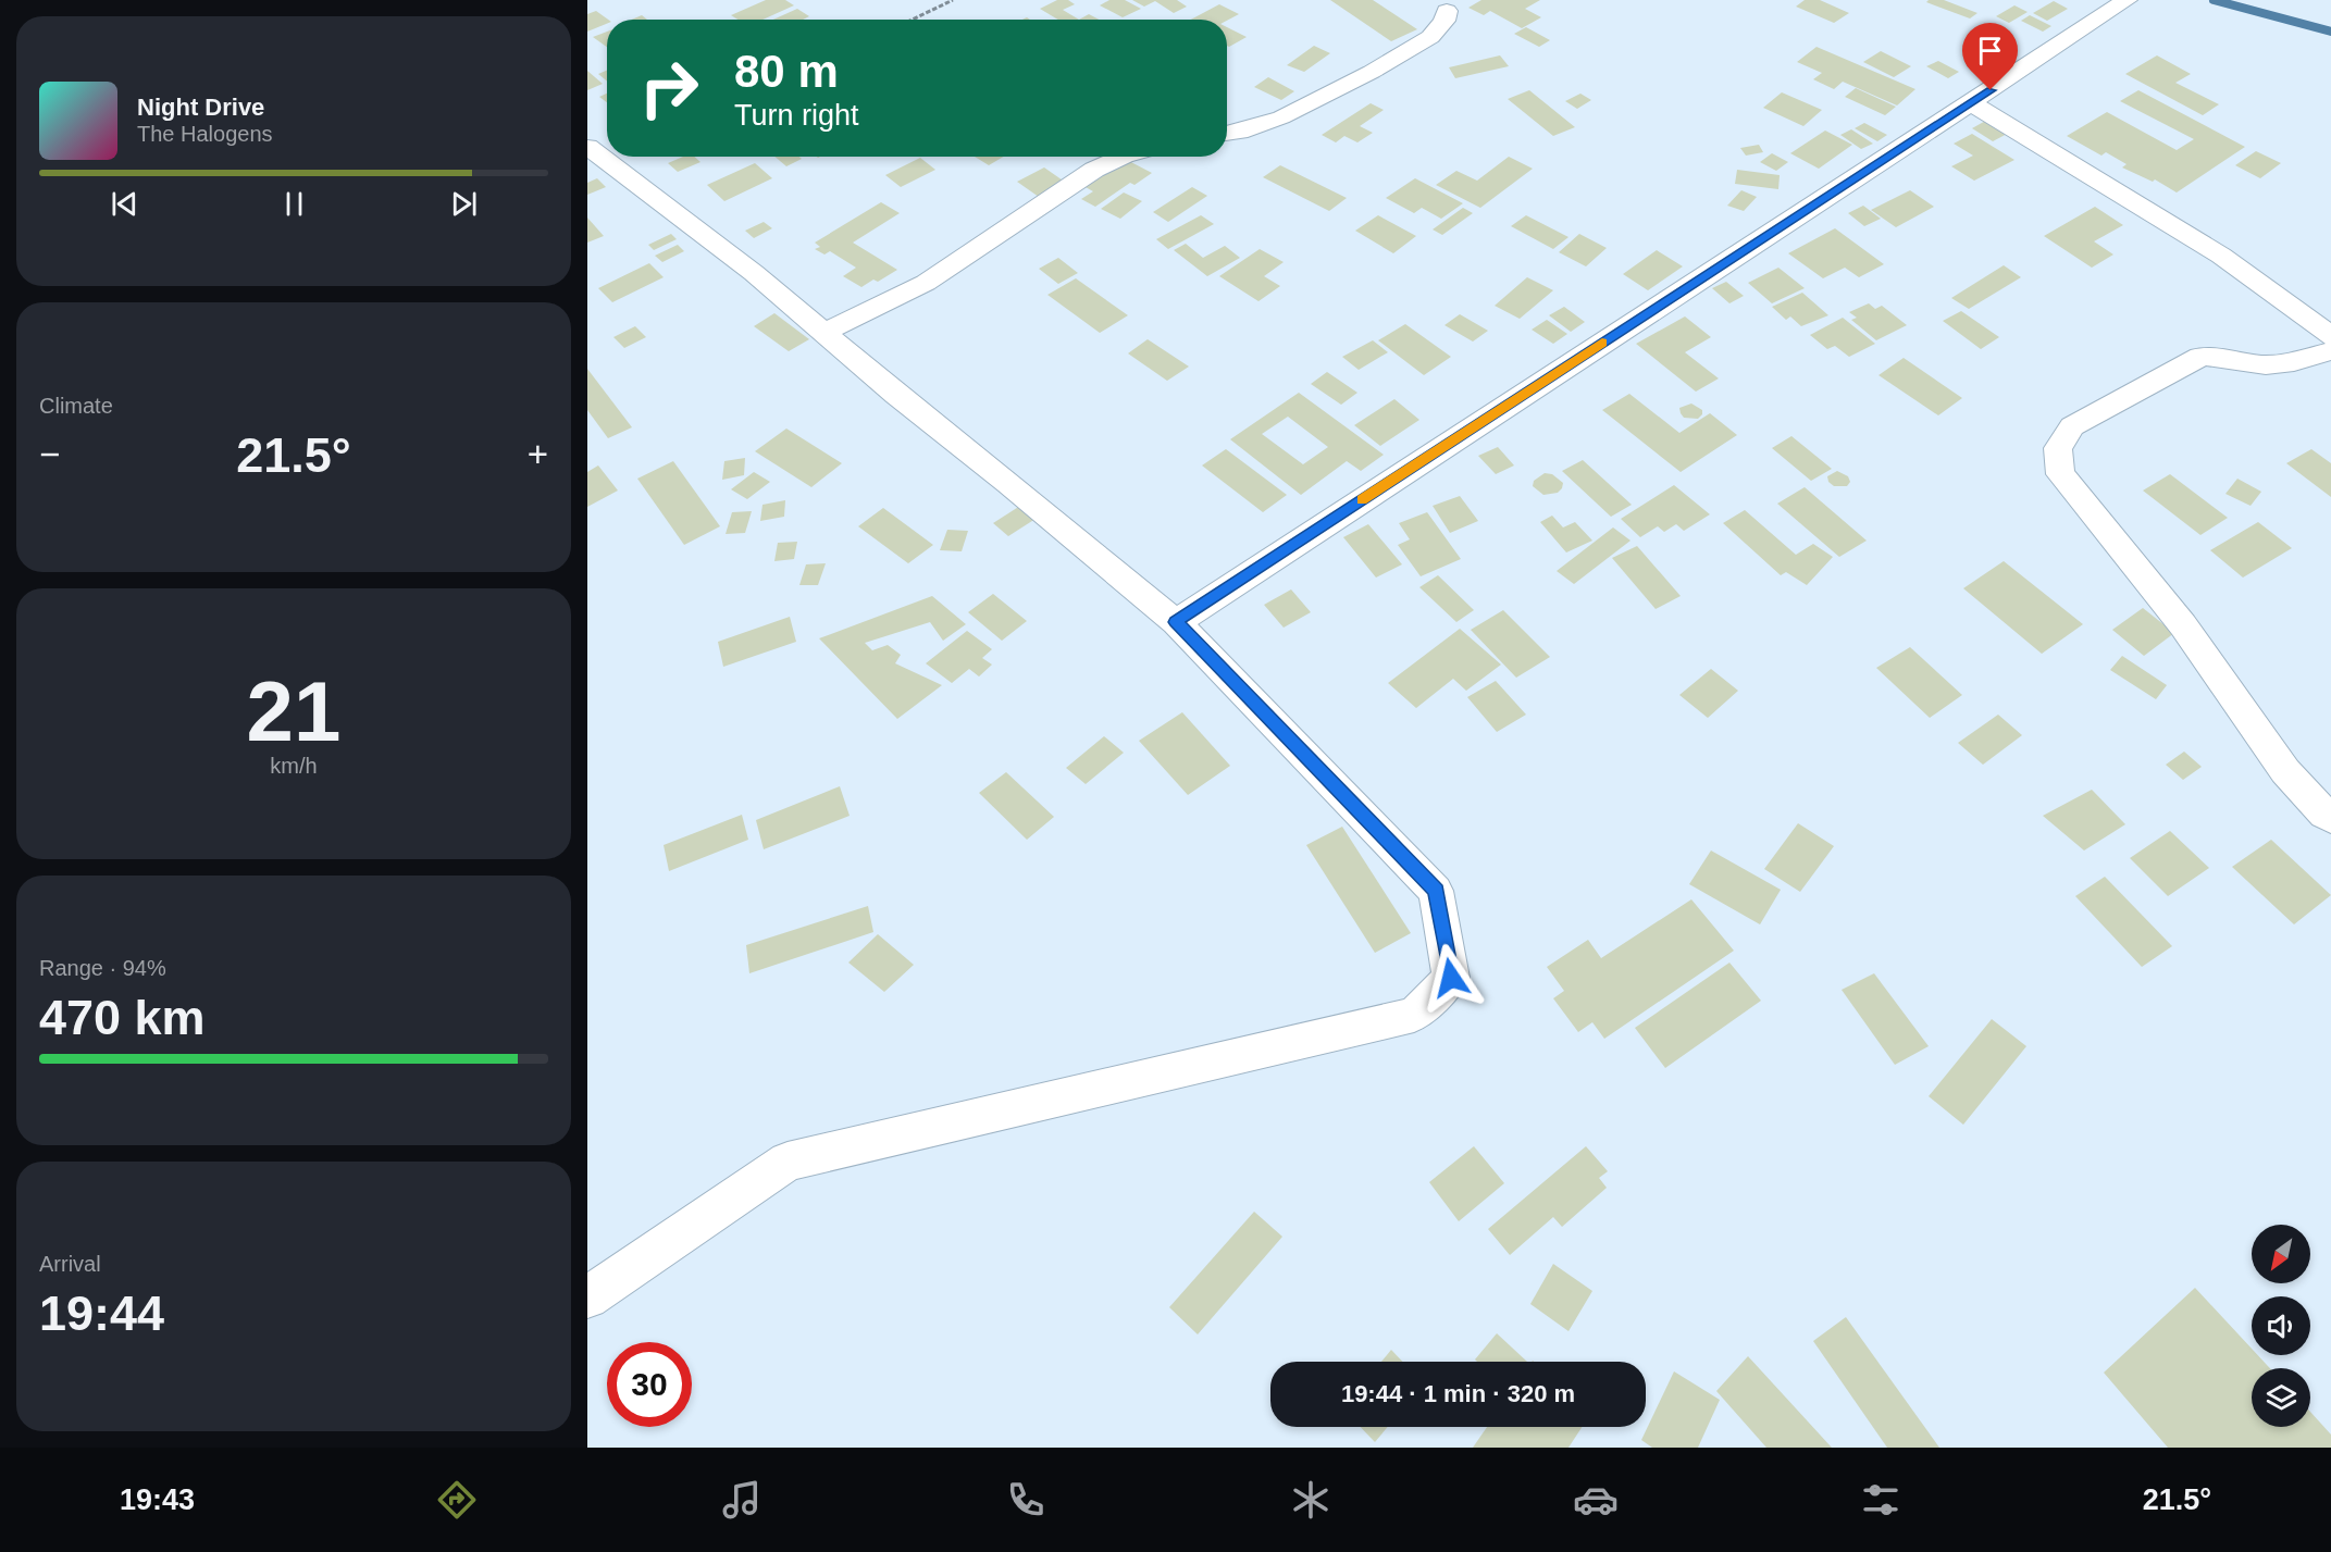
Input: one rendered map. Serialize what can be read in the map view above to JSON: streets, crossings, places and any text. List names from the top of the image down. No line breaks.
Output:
{"north":"bottom left","page":{"turn":["80 m","Turn right"],"song":["Night Drive","The Halogens"],"tile":["Climate",["21","km/h"],["Range · 94%","470 km"],["Arrival","19:44"]],"heat":["−","21.5°","+"],"limit":"30","trip":"19:44 · 1 min · 320 m","tabs":["19:43","21.5°"]}}
